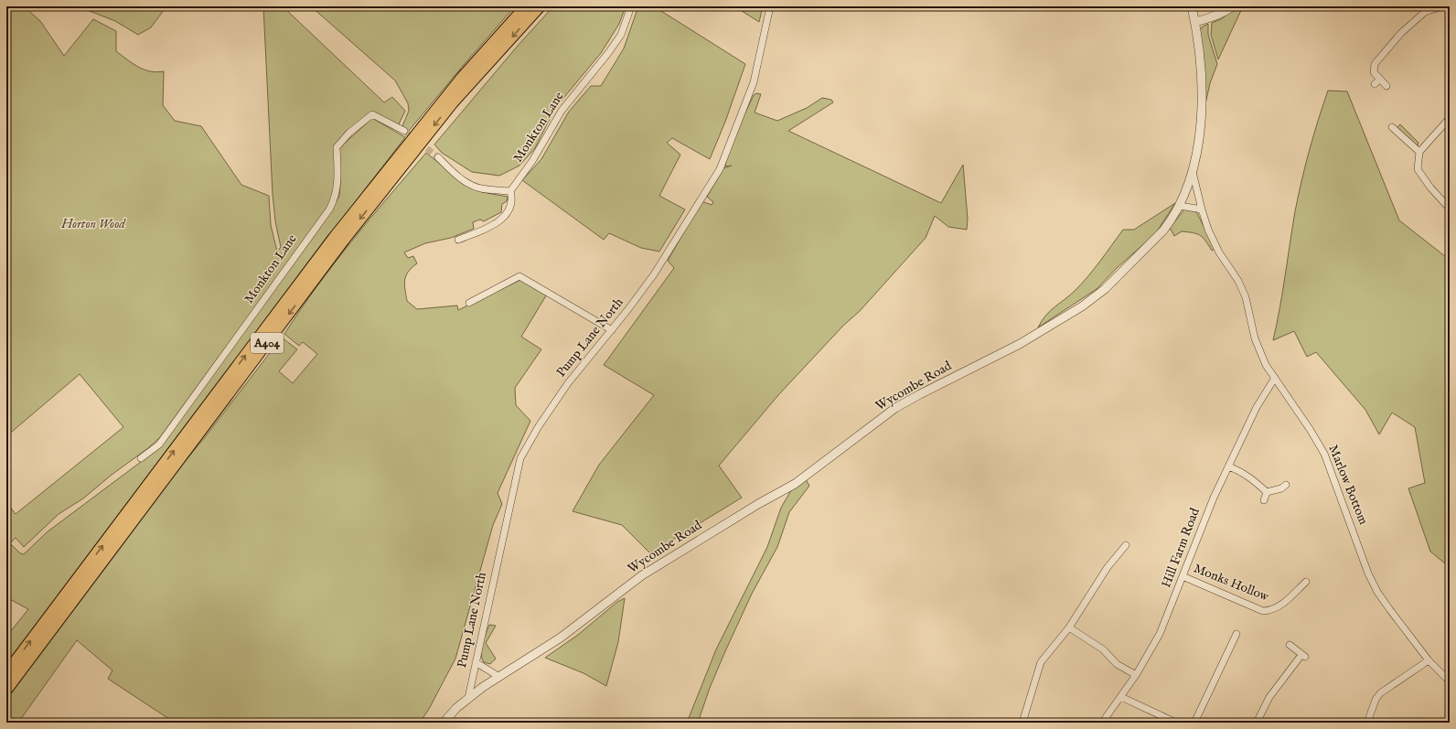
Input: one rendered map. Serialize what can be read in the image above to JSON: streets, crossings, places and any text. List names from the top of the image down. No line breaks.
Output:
{"streets":{"highway":["A404"],"street":["Monkton Lane","Pump Lane North","Wycombe Road","Marlow Bottom","Hill Farm Road","Monks Hollow"]},"crossings":[["Pump Lane North","Wycombe Road"],["Wycombe Road","Marlow Bottom"],["Marlow Bottom","Hill Farm Road"],["Hill Farm Road","Monks Hollow"]],"parks":["Horton Wood"]}
